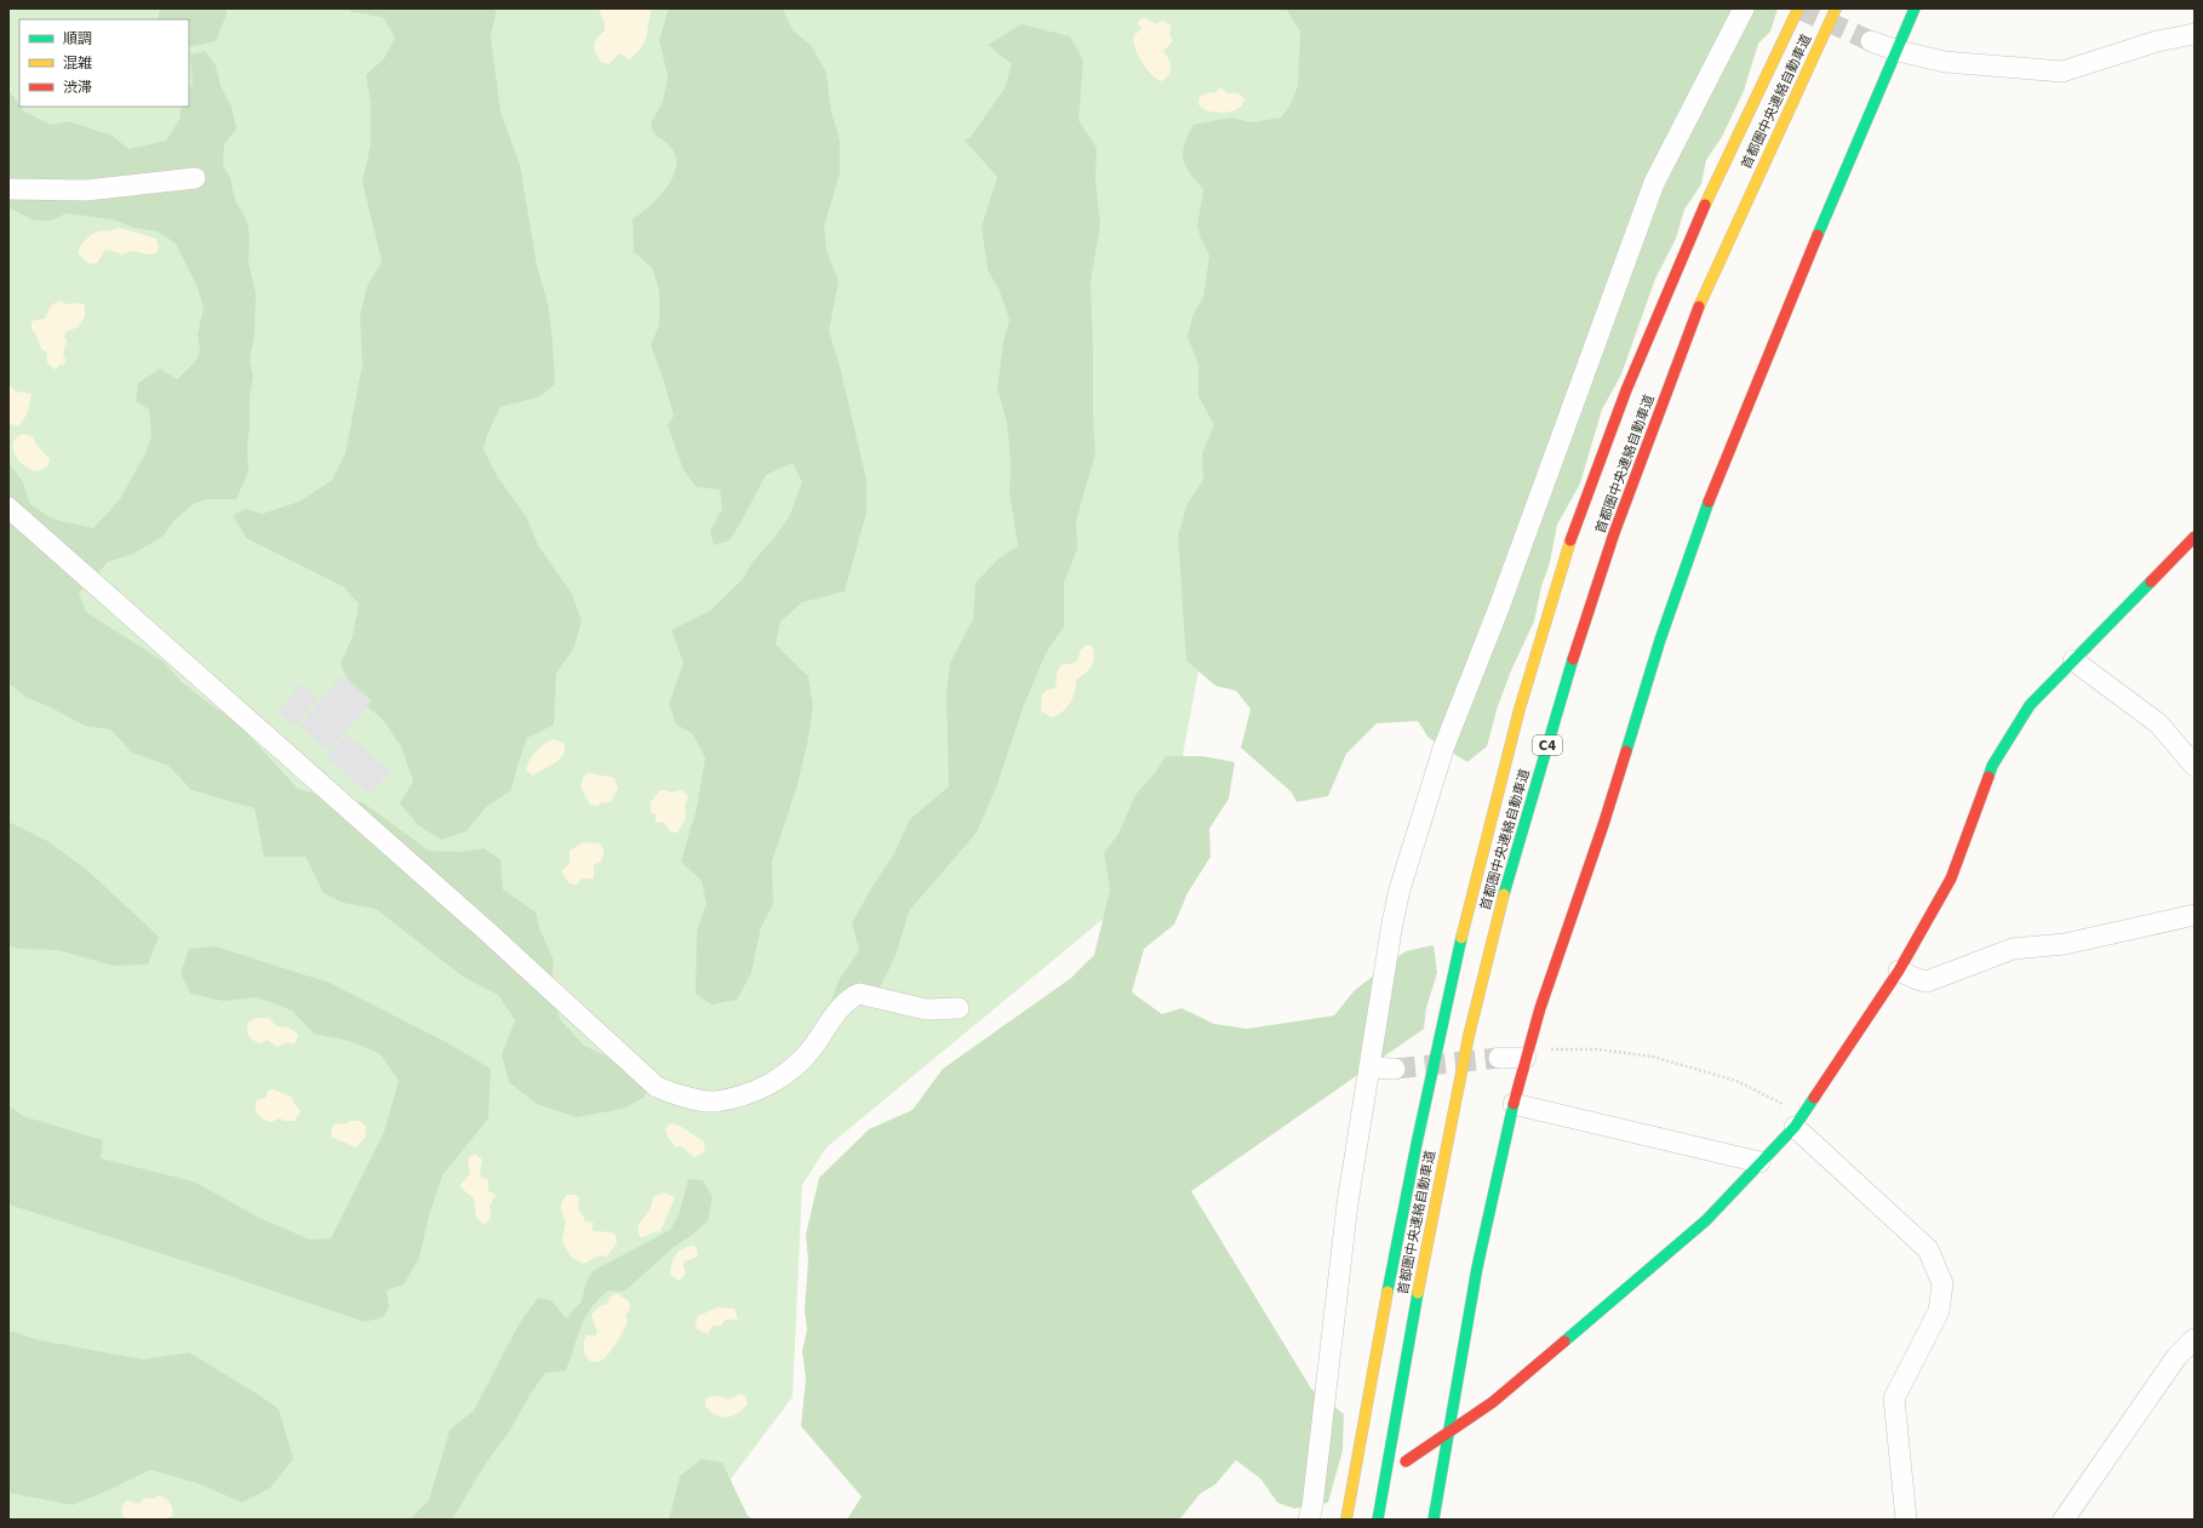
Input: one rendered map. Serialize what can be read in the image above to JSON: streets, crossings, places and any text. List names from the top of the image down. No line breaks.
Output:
{"streets":{"main road":["首都圏中央連絡自動車道","C4"]},"legend":["順調","混雑","渋滞"]}
